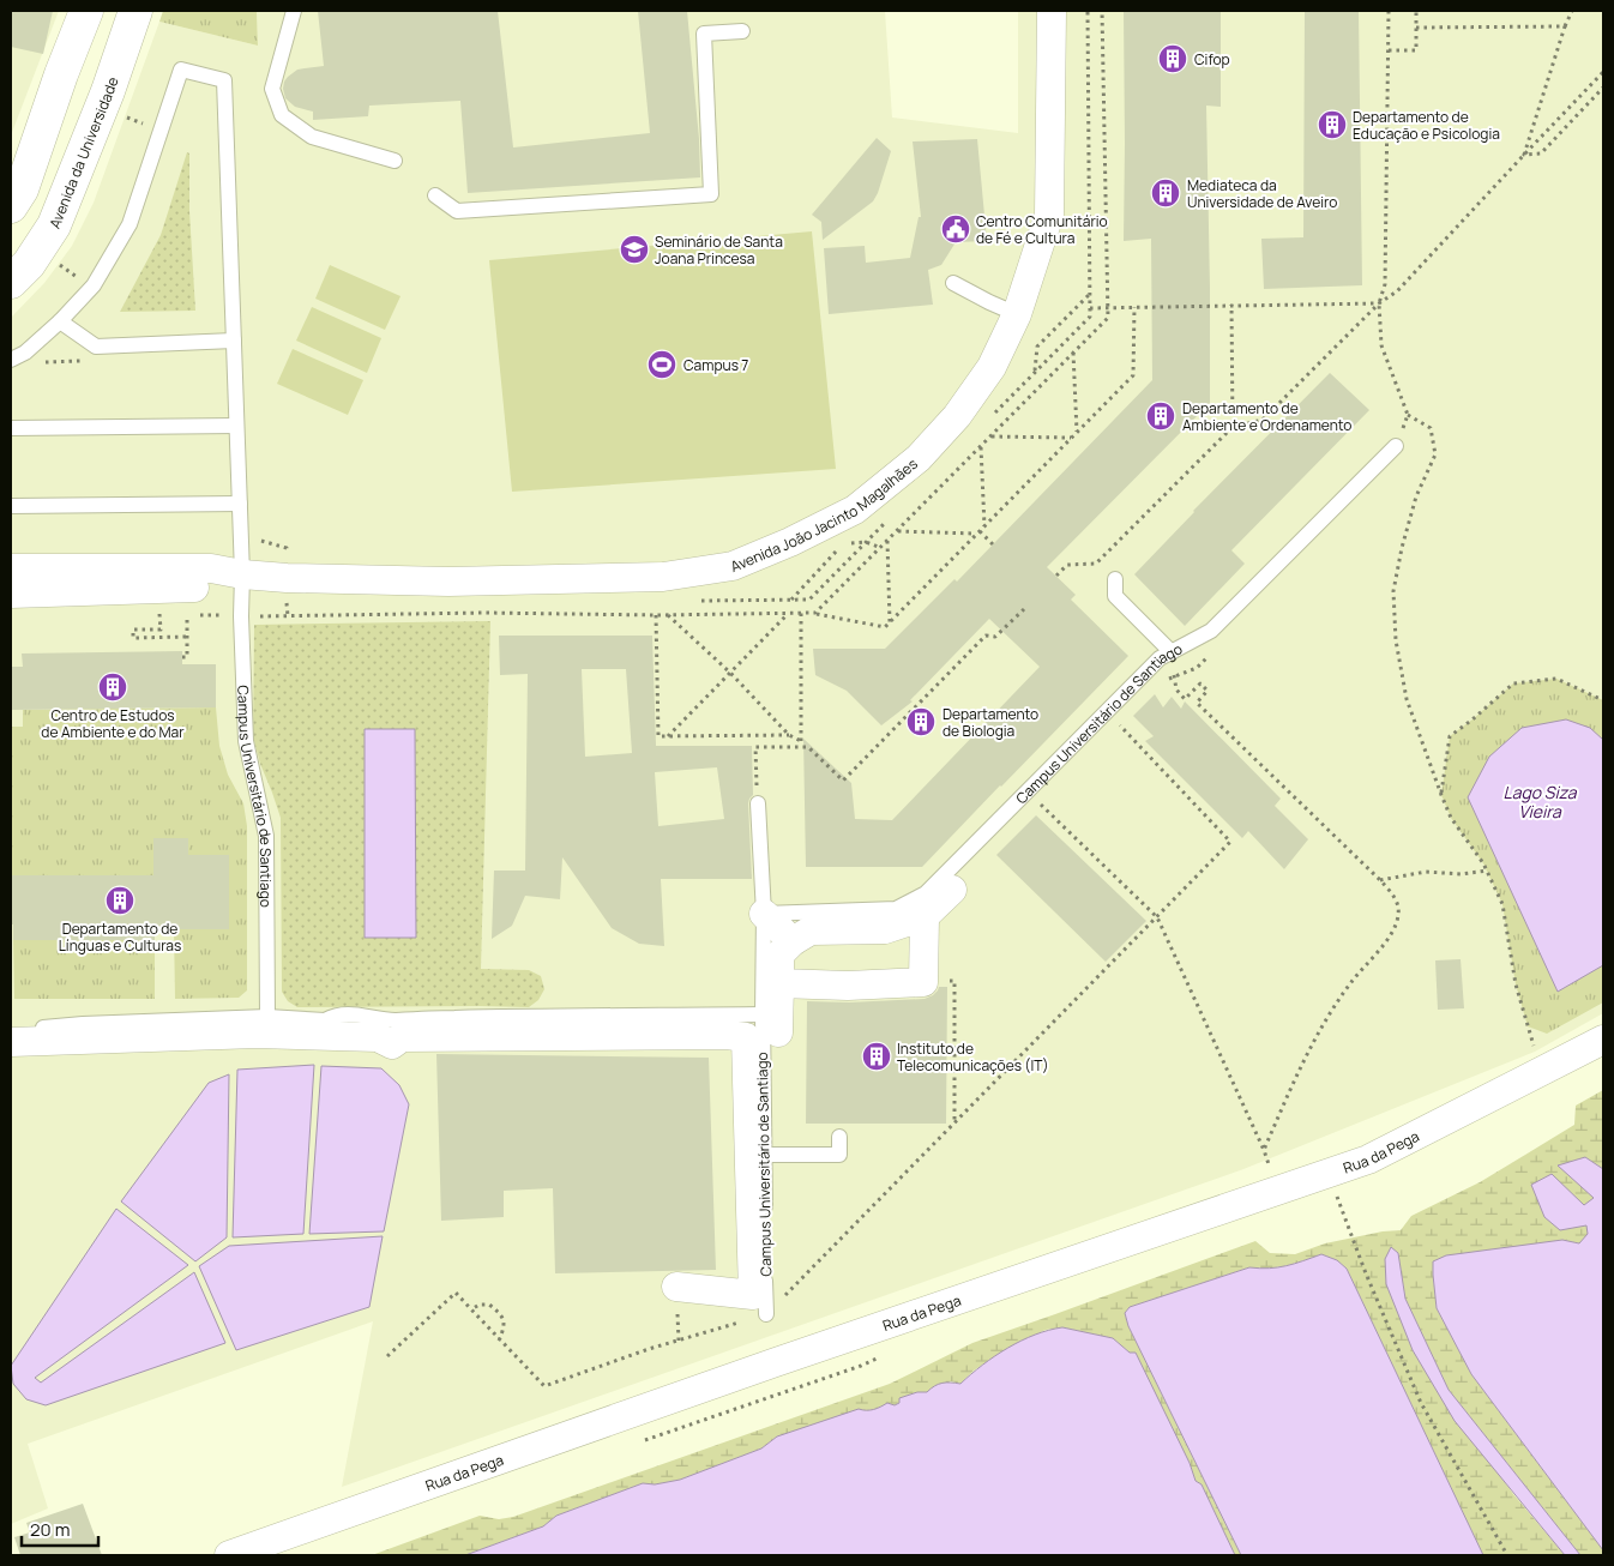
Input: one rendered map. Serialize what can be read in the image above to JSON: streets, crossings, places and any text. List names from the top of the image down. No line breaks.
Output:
{"streets":{"main road":["Avenida da Universidade"],"street":["Avenida João Jacinto Magalhães","Rua da Pega"],"lane":["Campus Universitário de Santiago"]},"crossings":[["Avenida João Jacinto Magalhães","Campus Universitário de Santiago"]],"water":["Lago Siza Vieira"],"places":{"building":["Cifop","Departamento de Educação e Psicologia","Mediateca da Universidade de Aveiro","Departamento de Ambiente e Ordenamento","Centro de Estudos de Ambiente e do Mar","Departamento de Biologia","Departamento de Línguas e Culturas","Instituto de Telecomunicações (IT)"],"public building":["Centro Comunitário de Fé e Cultura"],"school or university":["Seminário de Santa Joana Princesa"],"sports":["Campus 7"]},"scale_bar":"20 m"}
